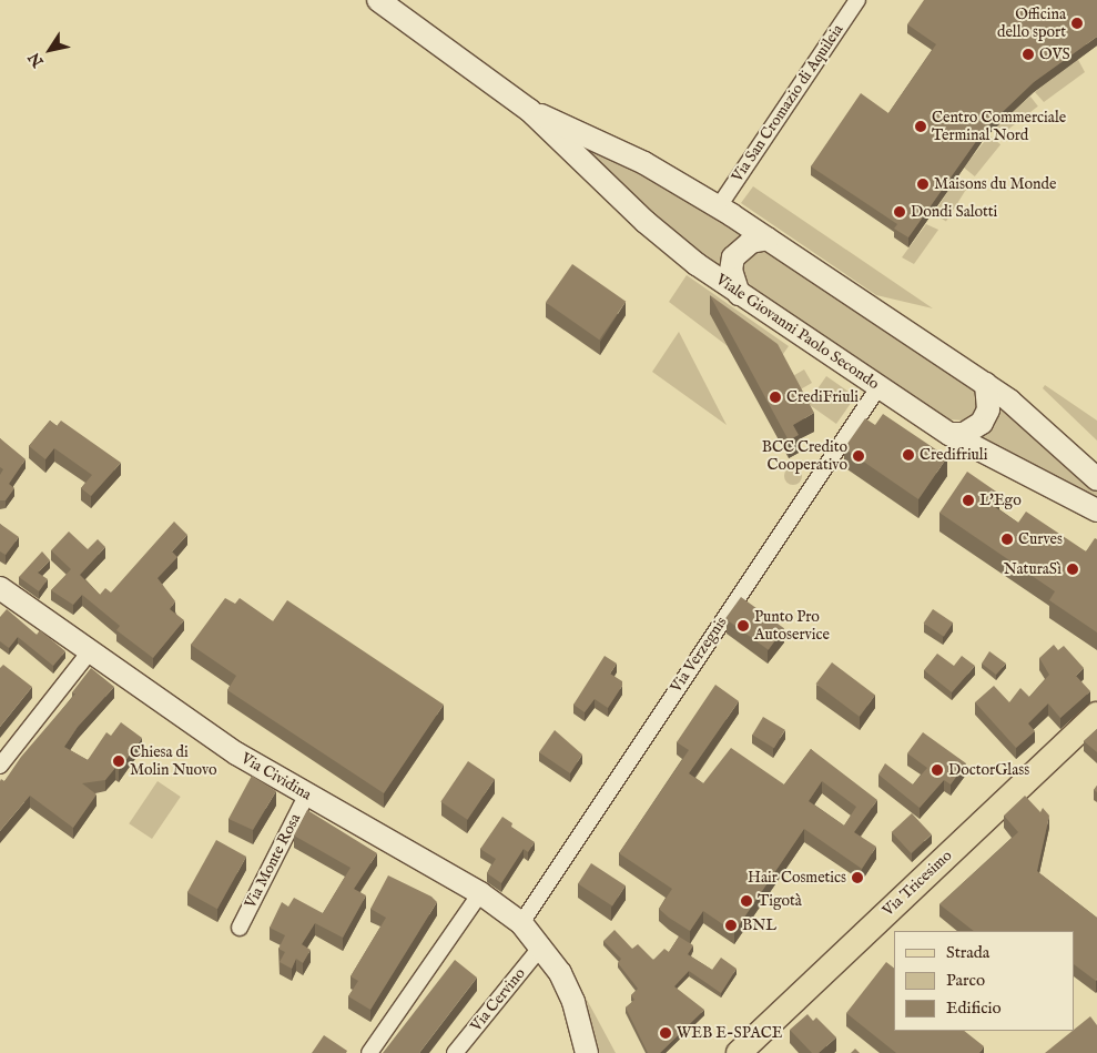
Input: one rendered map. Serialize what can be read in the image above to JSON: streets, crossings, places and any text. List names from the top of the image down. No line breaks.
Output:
{"streets":{"main road":["Viale Giovanni Paolo Secondo","Via Cividina","Via Tricesimo"],"street":["Via San Cromazio di Aquileia","Via Verzegnis","Via Monte Rosa","Via Cervino"]},"crossings":[["Via San Cromazio di Aquileia","Viale Giovanni Paolo Secondo"],["Viale Giovanni Paolo Secondo","Via Verzegnis"],["Via Verzegnis","Via Cividina"],["Via Cividina","Via Monte Rosa"],["Via Cividina","Via Cervino"]],"places":["Officina dello sport","OVS","Centro Commerciale Terminal Nord","Maisons du Monde","Dondi Salotti","CrediFriuli","Credifriuli","BCC Credito Cooperativo","L'Ego","Curves","NaturaSì","Punto Pro Autoservice","Chiesa di Molin Nuovo","DoctorGlass","Hair Cosmetics","Tigotà","BNL","WEB E-SPACE"],"legend":["Strada","Parco","Edificio"],"north":"bottom left"}
